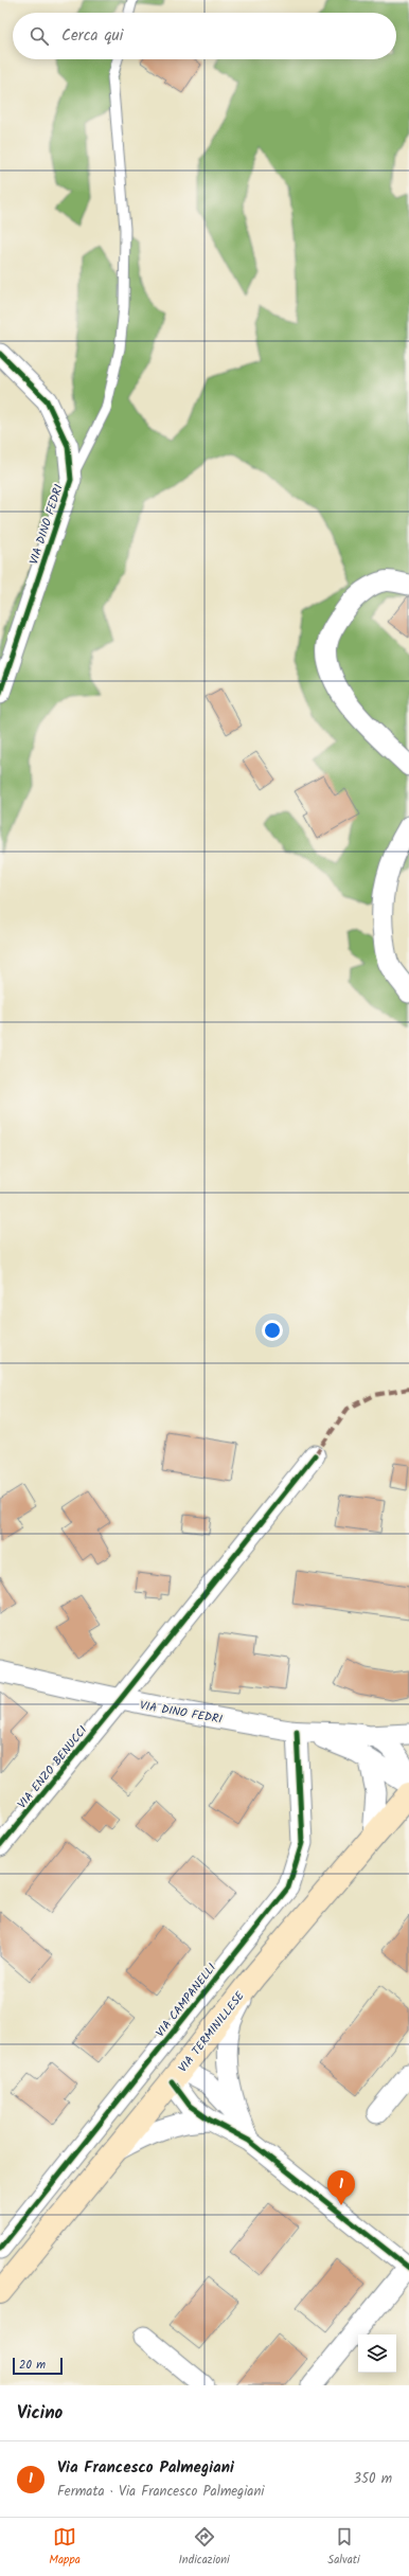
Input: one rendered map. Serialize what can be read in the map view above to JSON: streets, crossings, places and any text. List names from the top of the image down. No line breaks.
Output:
{"streets":{"main road":["VIA TERMINILLESE"],"street":["VIA DINO FEDRI","VIA ENZO BENUCCI","VIA CAMPANELLI"]},"crossings":[["VIA DINO FEDRI","VIA ENZO BENUCCI"],["VIA DINO FEDRI","VIA CAMPANELLI"]],"scale_bar":"20 m","page":{"search":"Cerca qui","pins":"1","scale":"20 m","heading":"Vicino","list":[{"mark":"1","name":"Via Francesco Palmegiani","note":"Fermata · Via Francesco Palmegiani","value":"350 m"}],"nav":["Mappa","Indicazioni","Salvati"]}}
